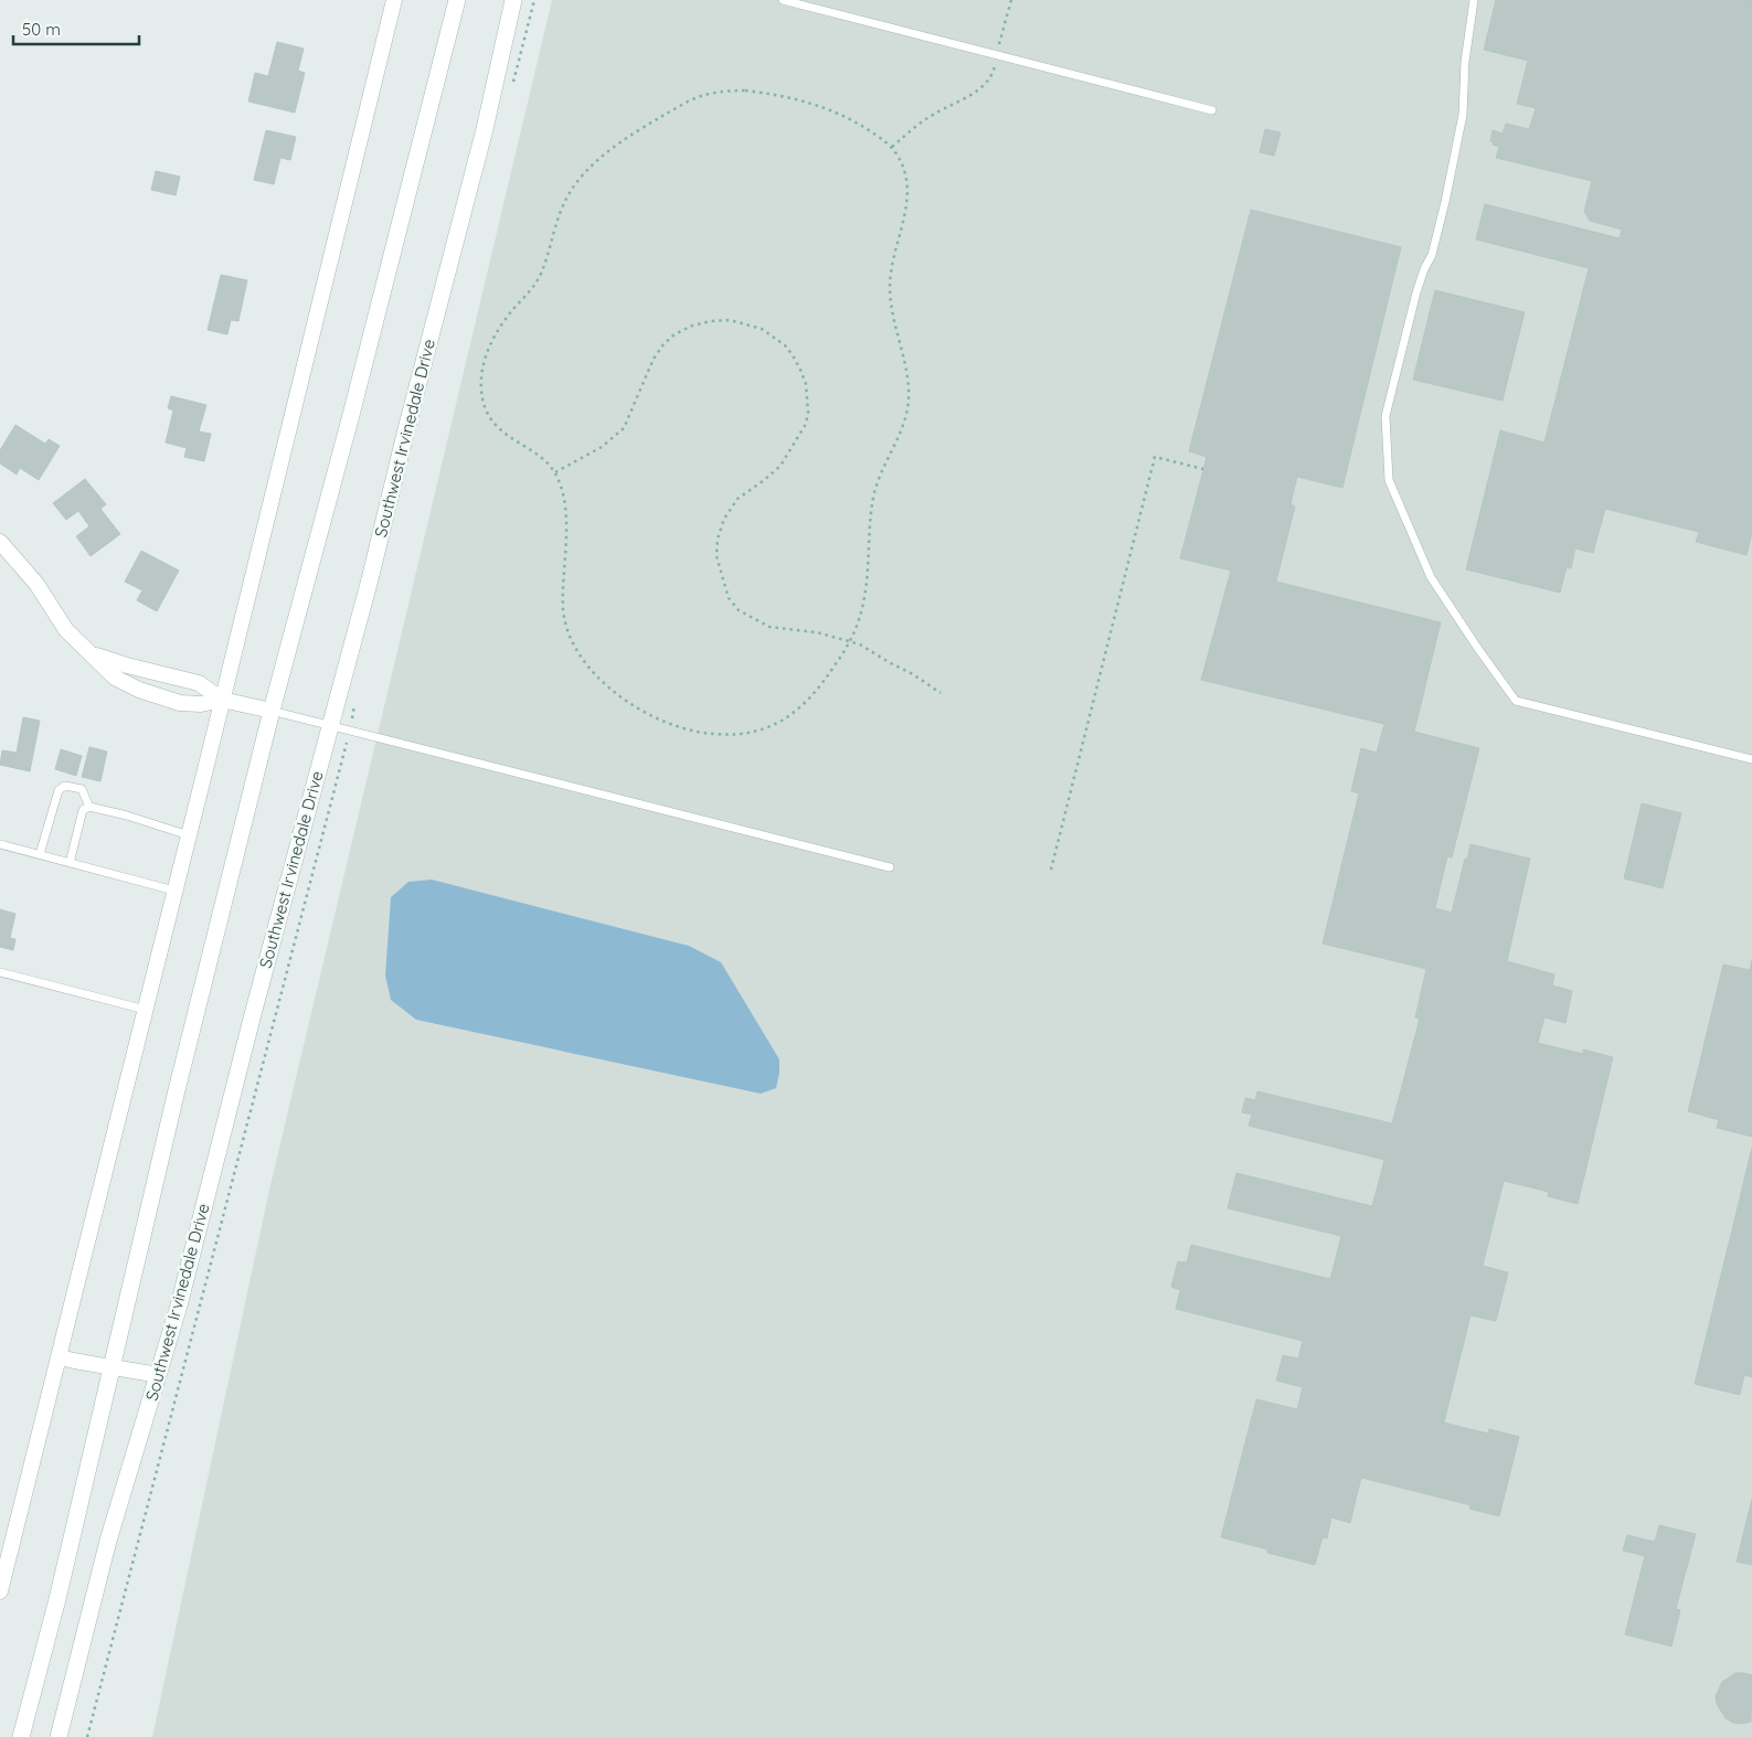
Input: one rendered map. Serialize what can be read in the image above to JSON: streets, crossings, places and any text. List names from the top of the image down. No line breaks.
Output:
{"streets":{"main road":["Southwest Irvinedale Drive"]},"scale_bar":"50 m"}
